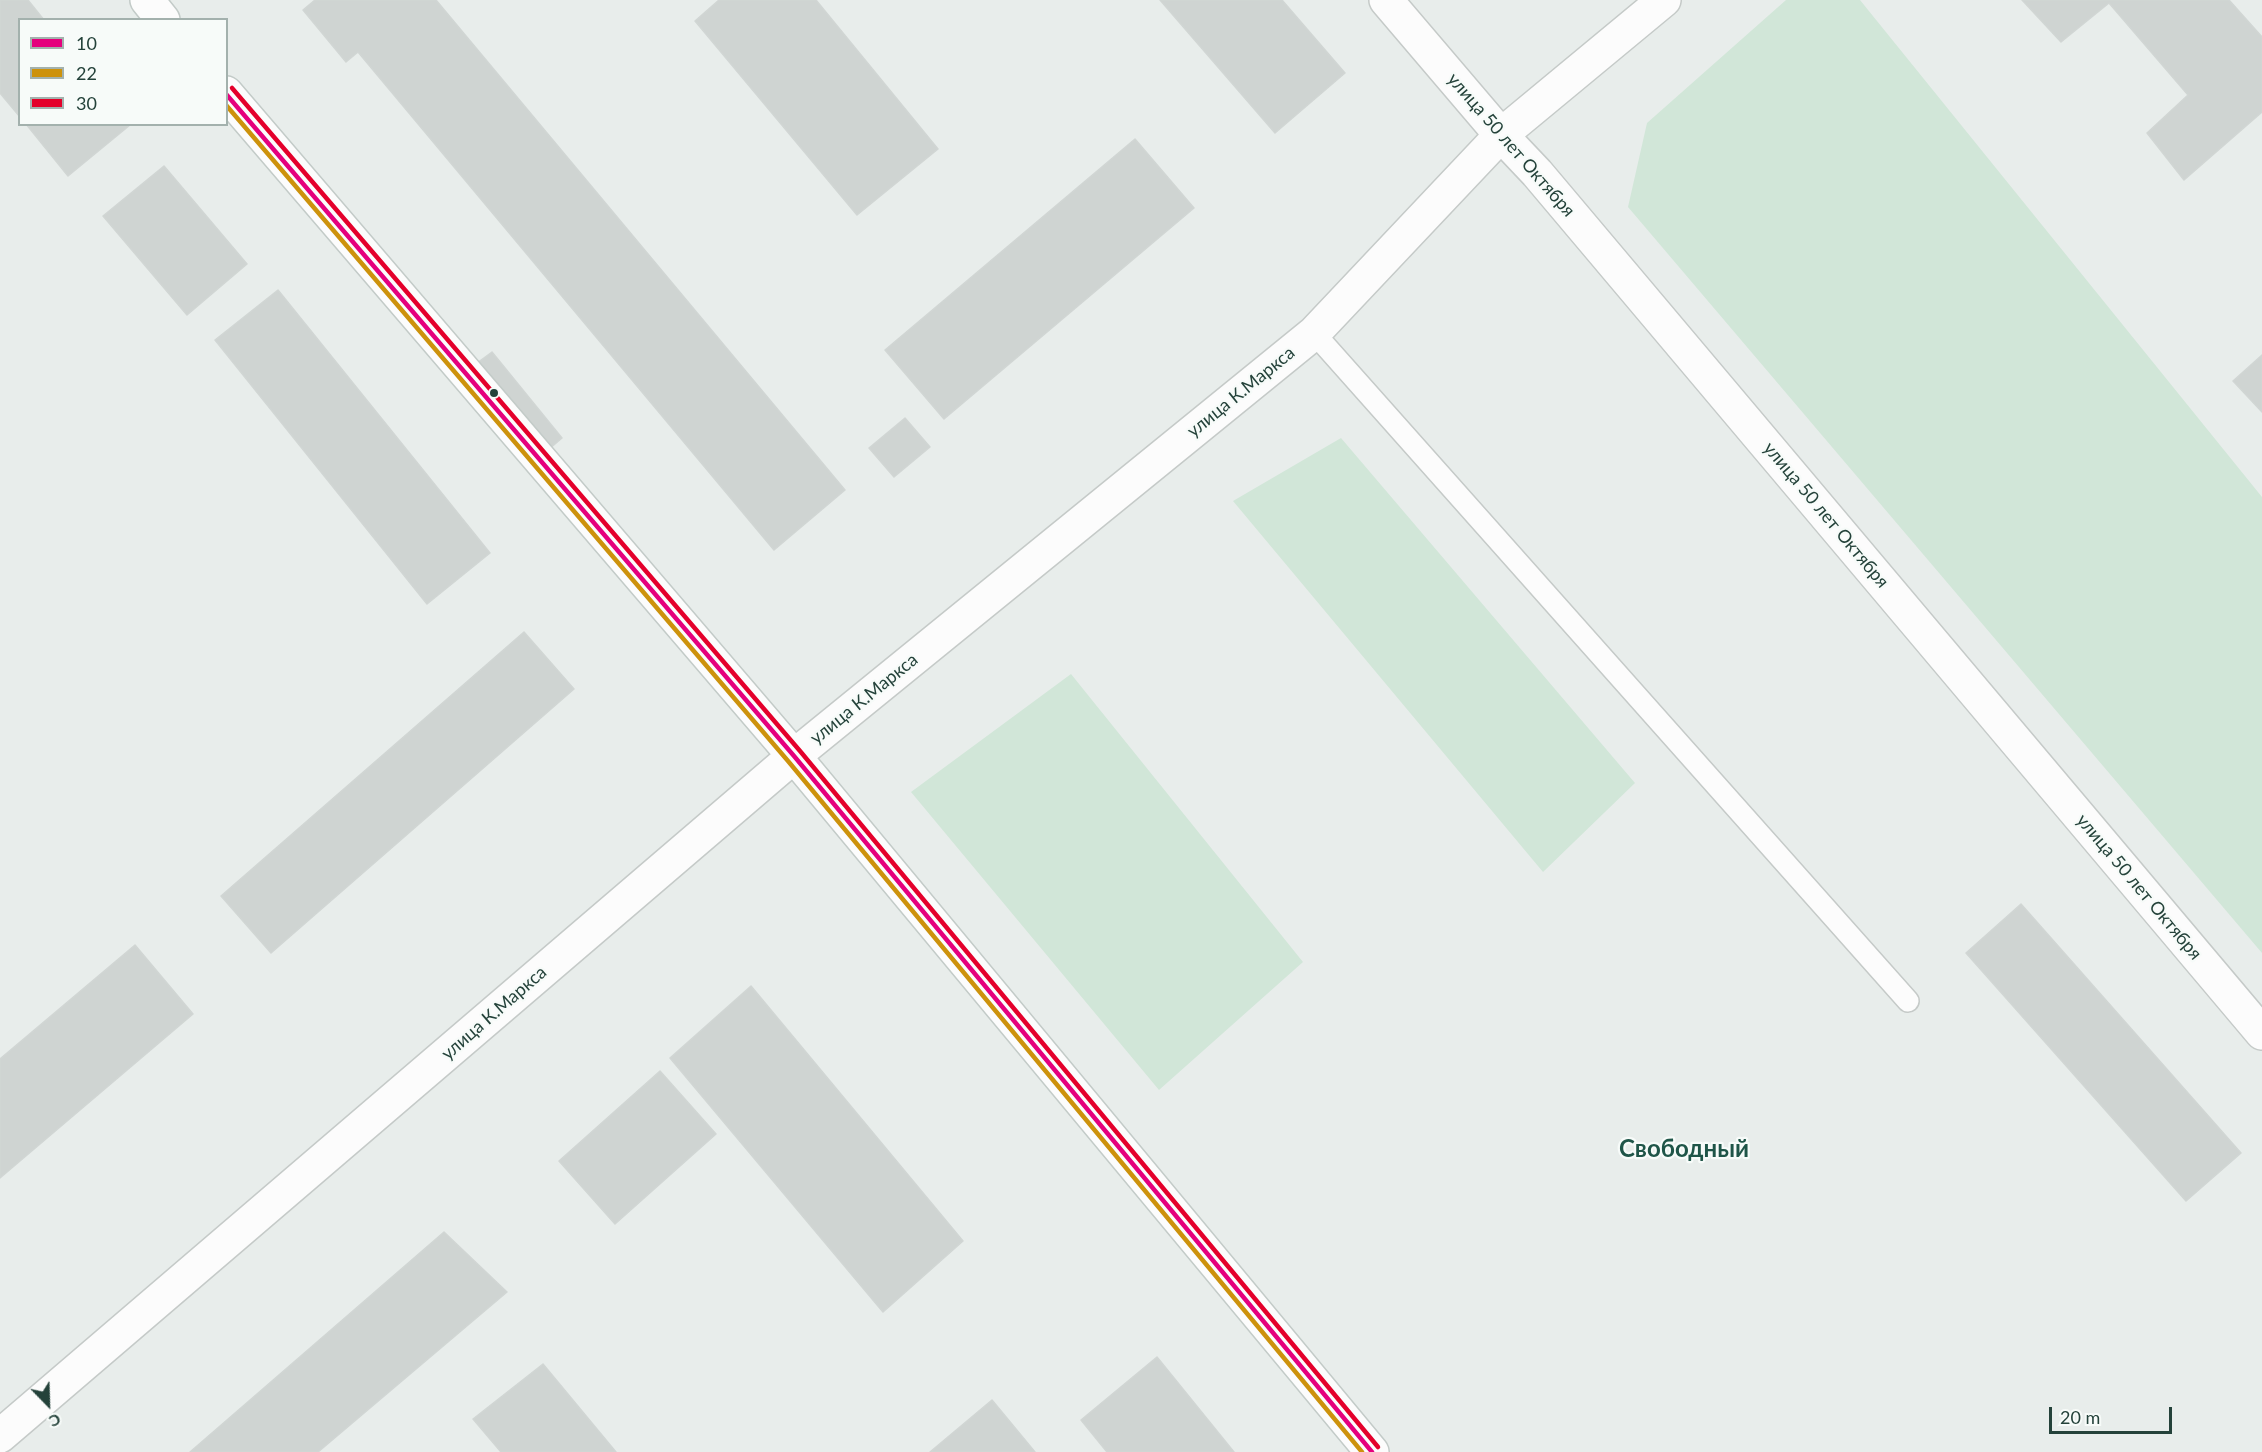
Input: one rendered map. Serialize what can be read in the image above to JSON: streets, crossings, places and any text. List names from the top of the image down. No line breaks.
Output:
{"streets":{"street":["улица 50 лет Октября","улица К.Маркса"]},"crossings":[["улица 50 лет Октября","улица К.Маркса"]],"districts":["Свободный"],"lines":["transit line 30","transit line 10","transit line 22"],"legend":["10","22","30"],"scale_bar":"20 m","north":"bottom right"}
